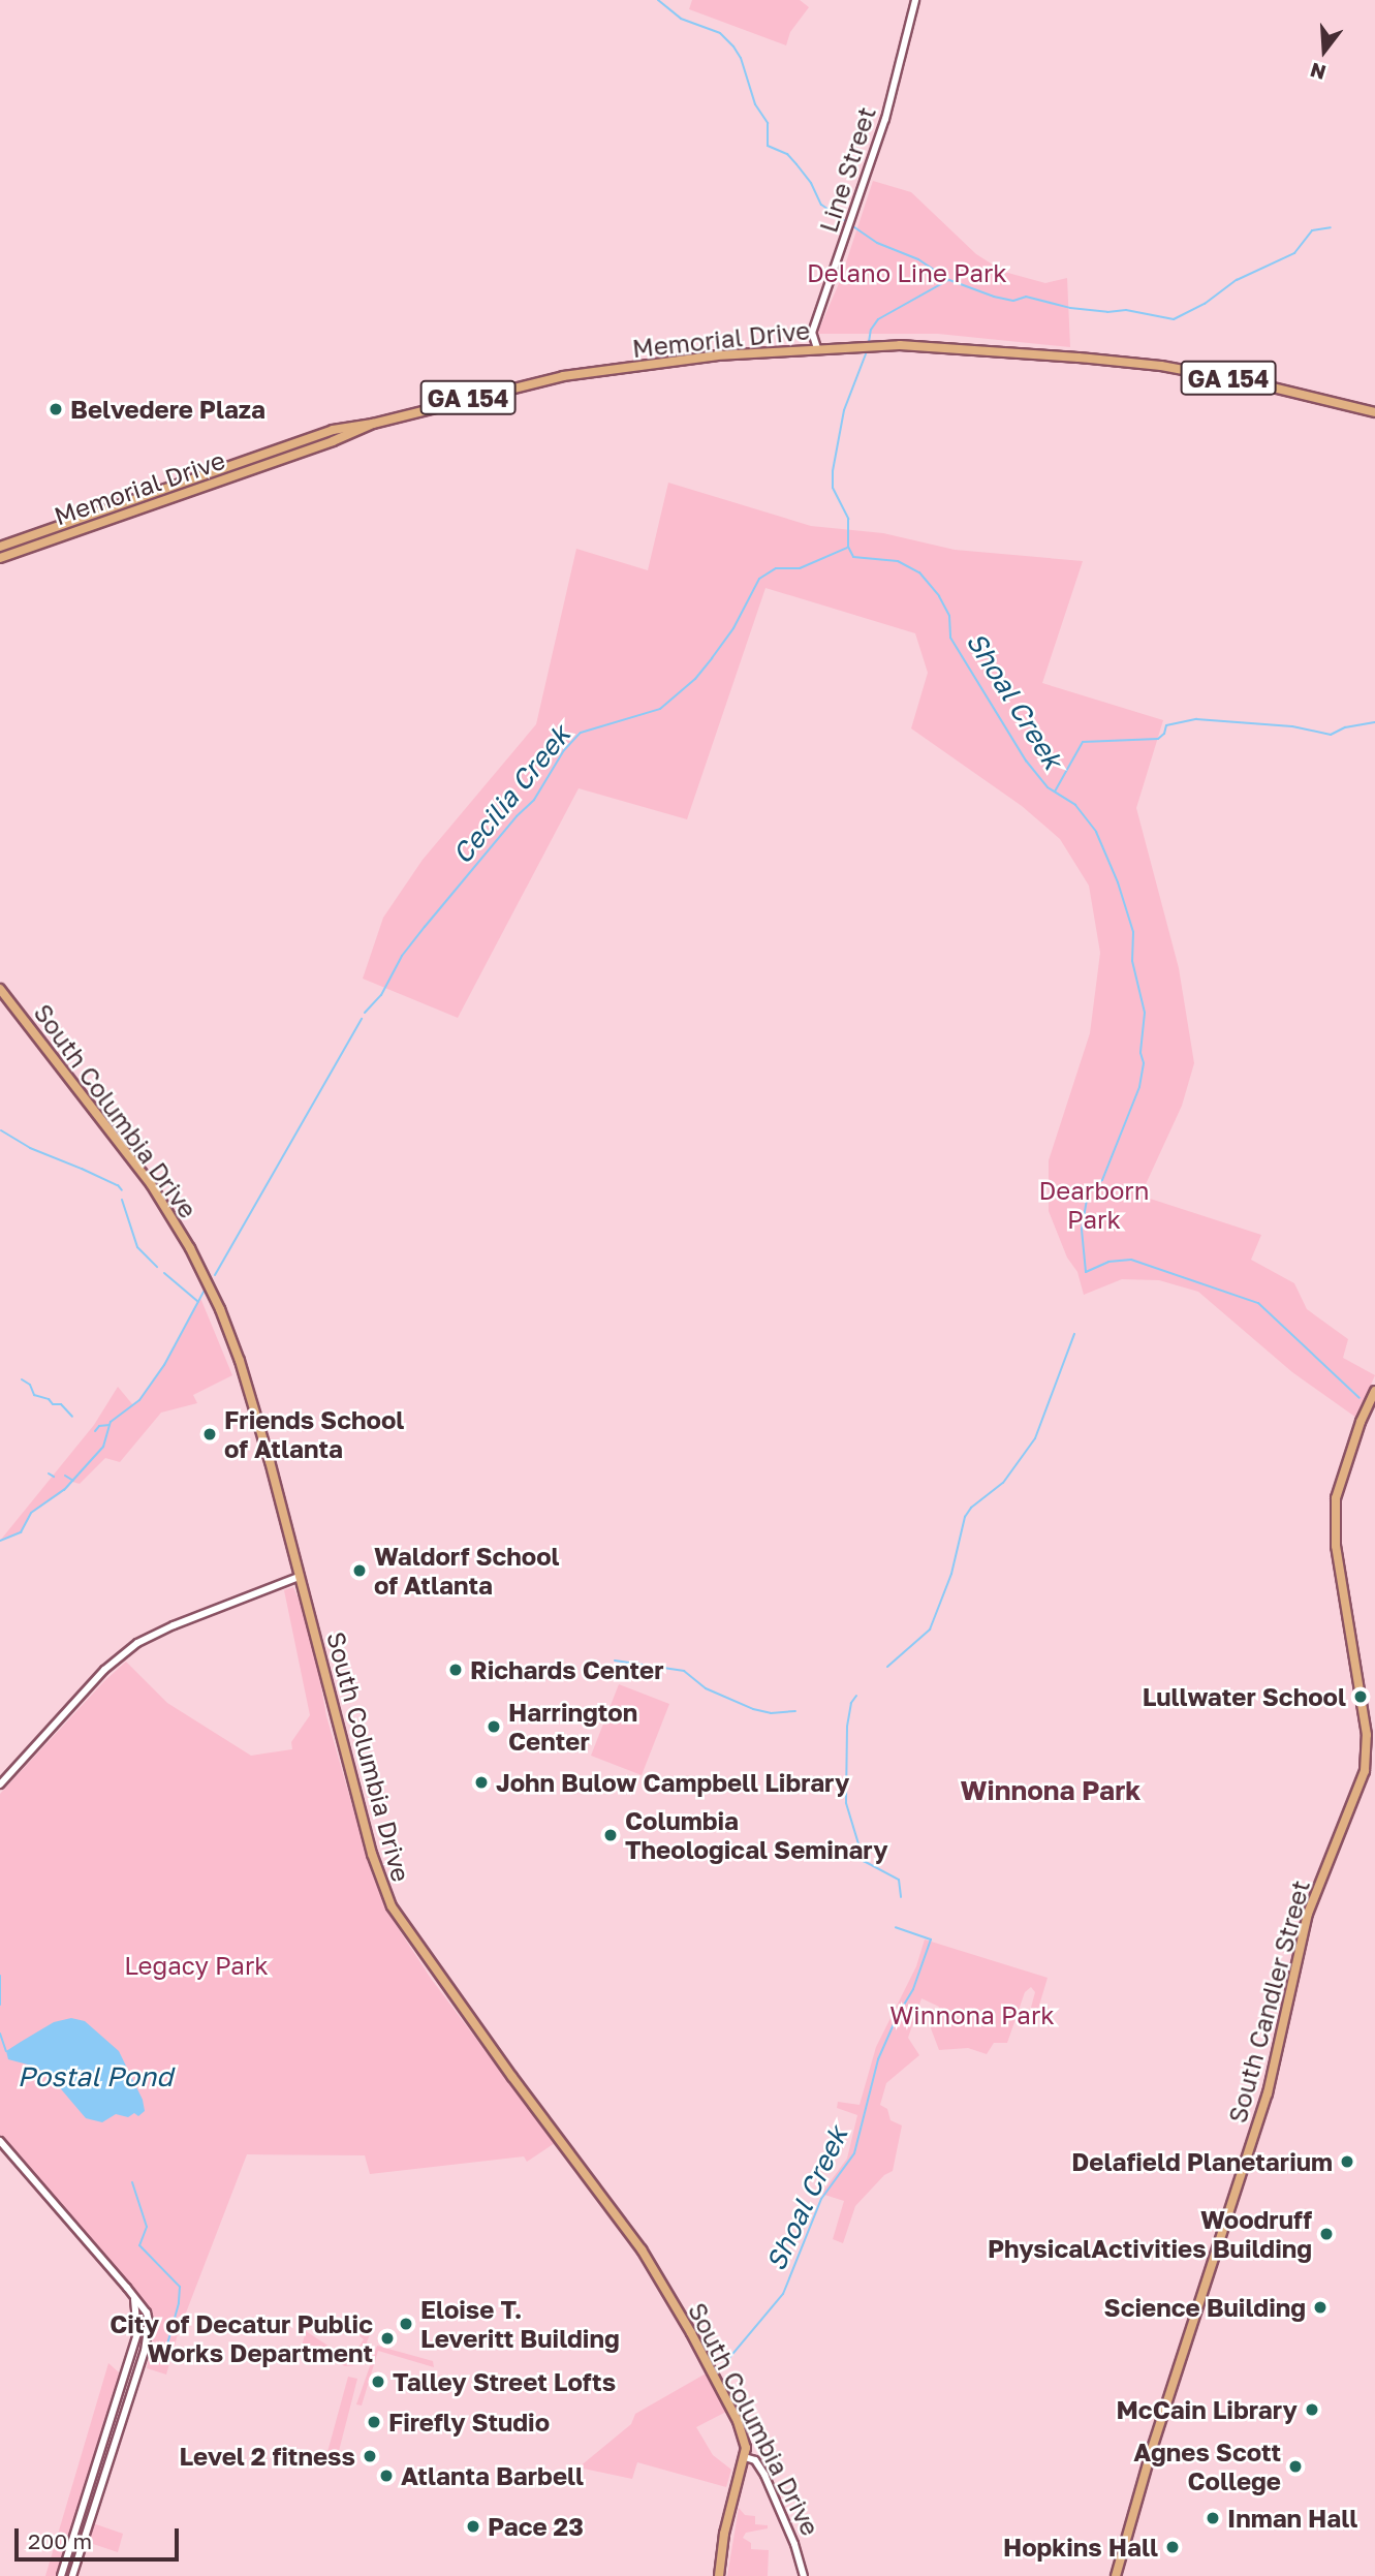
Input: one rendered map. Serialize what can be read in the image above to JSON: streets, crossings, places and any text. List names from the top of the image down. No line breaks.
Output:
{"streets":{"main road":["Memorial Drive","GA 154","South Columbia Drive","South Candler Street"],"street":["Line Street"]},"crossings":[["Line Street","Memorial Drive"]],"districts":["Winnona Park"],"water":["Shoal Creek","Cecilia Creek","Postal Pond"],"parks":["Delano Line Park","Dearborn Park","Legacy Park","Winnona Park"],"places":["Belvedere Plaza","Friends School of Atlanta","Waldorf School of Atlanta","Richards Center","Lullwater School","Harrington Center","John Bulow Campbell Library","Columbia Theological Seminary","Delafield Planetarium","Woodruff PhysicalActivities Building","Science Building","Eloise T. Leveritt Building","City of Decatur Public Works Department","Talley Street Lofts","McCain Library","Firefly Studio","Level 2 fitness","Agnes Scott College","Atlanta Barbell","Inman Hall","Pace 23","Hopkins Hall"],"scale_bar":"200 m","north":"bottom"}
